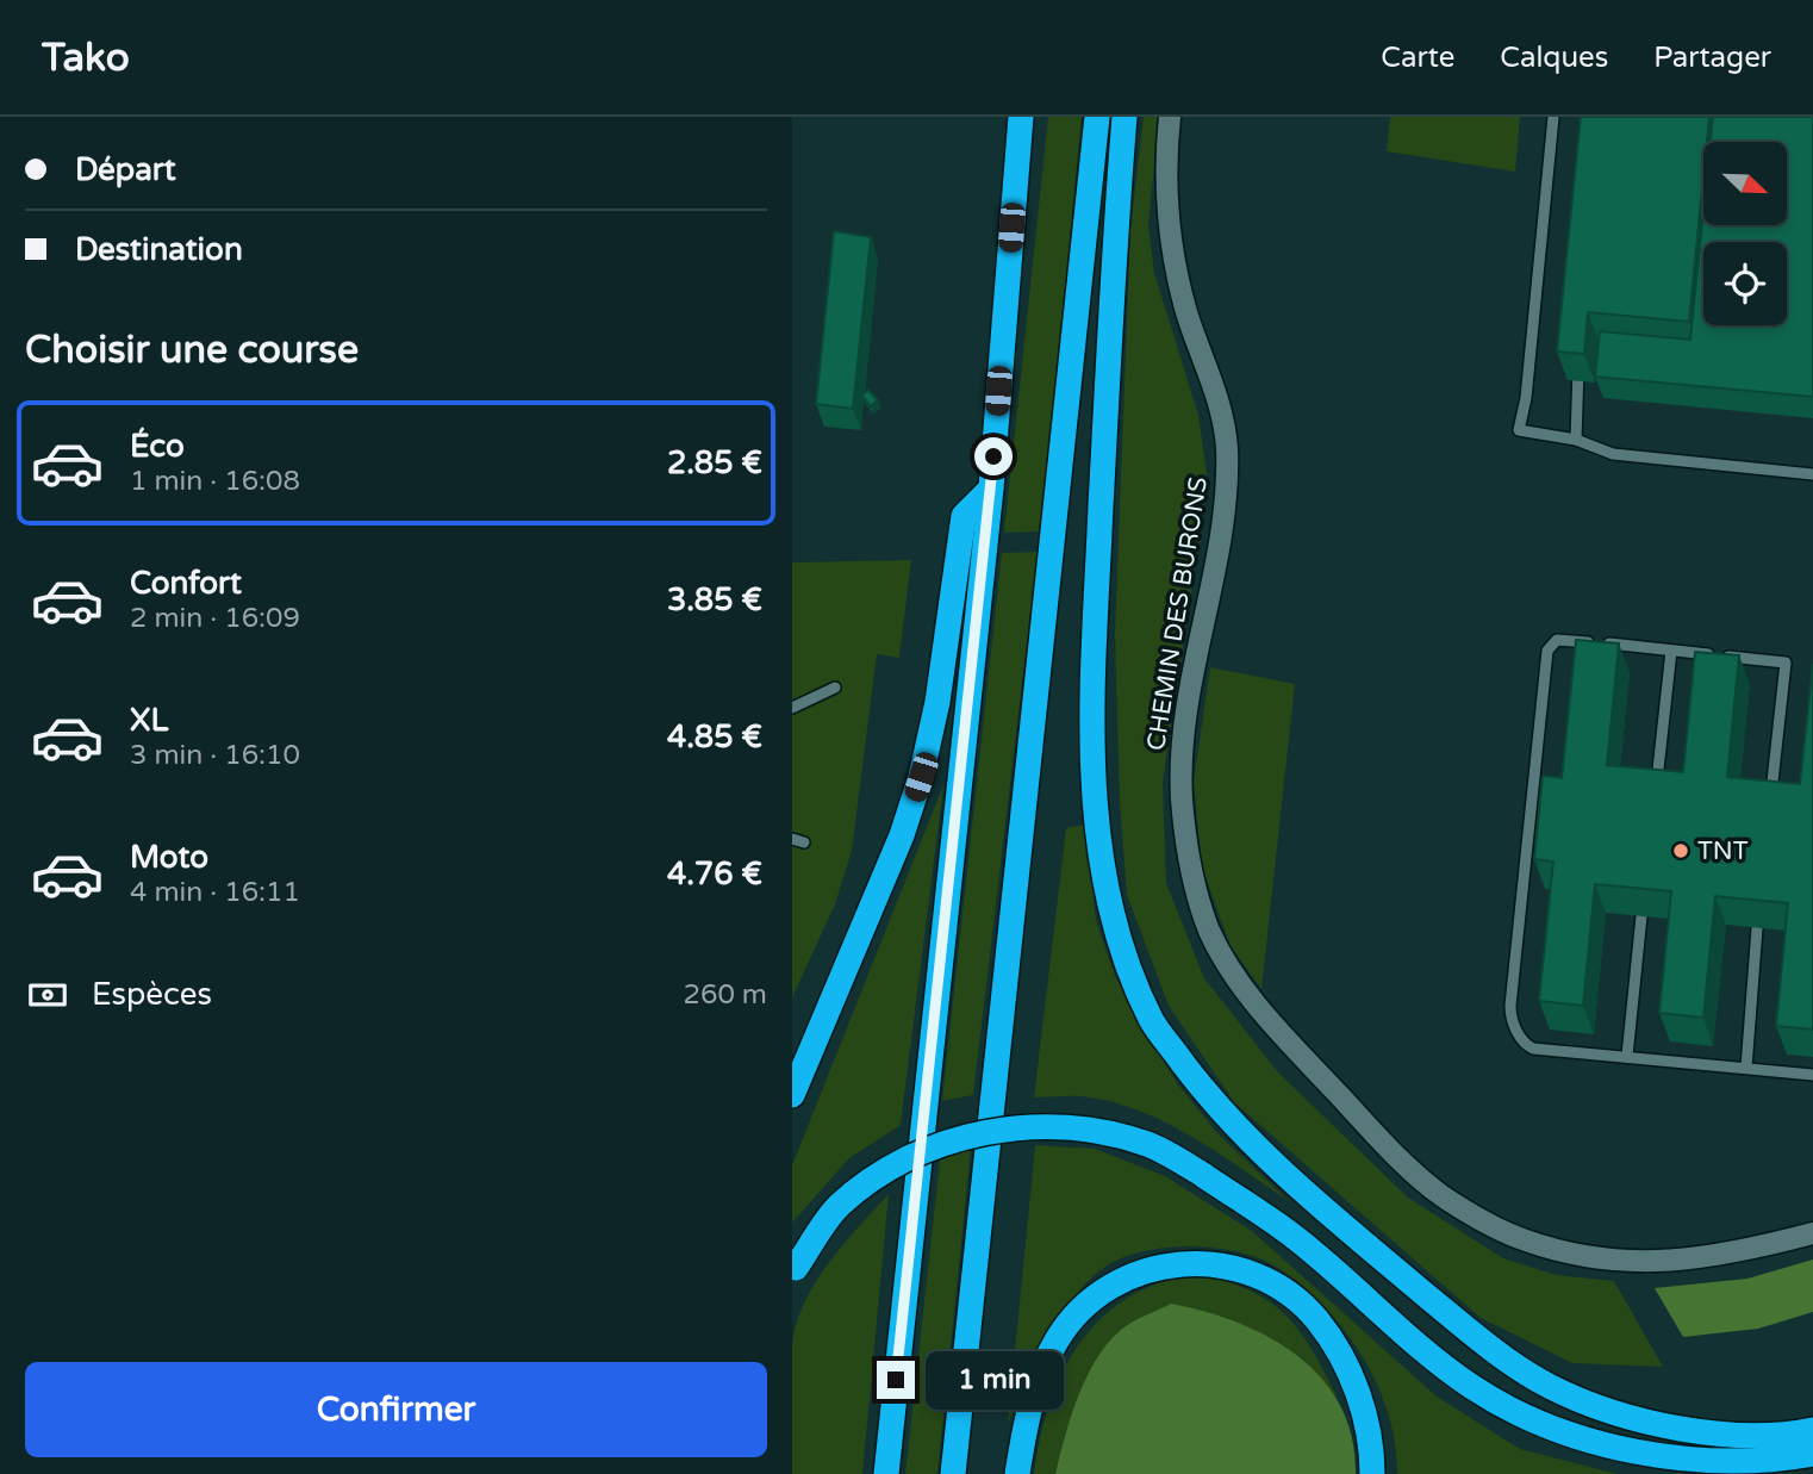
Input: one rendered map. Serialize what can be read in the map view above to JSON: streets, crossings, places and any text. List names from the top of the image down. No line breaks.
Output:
{"streets":{"street":["CHEMIN DES BURONS"]},"places":["TNT"],"north":"bottom right","page":{"header":"Tako","nav":["Carte","Calques","Partager"],"banner":["Départ","Destination"],"heading":"Choisir une course","list":[{"name":"Éco","note":"1 min · 16:08","value":"2.85 €"},{"name":"Confort","note":"2 min · 16:09","value":"3.85 €"},{"name":"XL","note":"3 min · 16:10","value":"4.85 €"},{"name":"Moto","note":"4 min · 16:11","value":"4.76 €"}],"pay":["Espèces","260 m"],"buttons":"Confirmer","bubble":"1 min"}}
